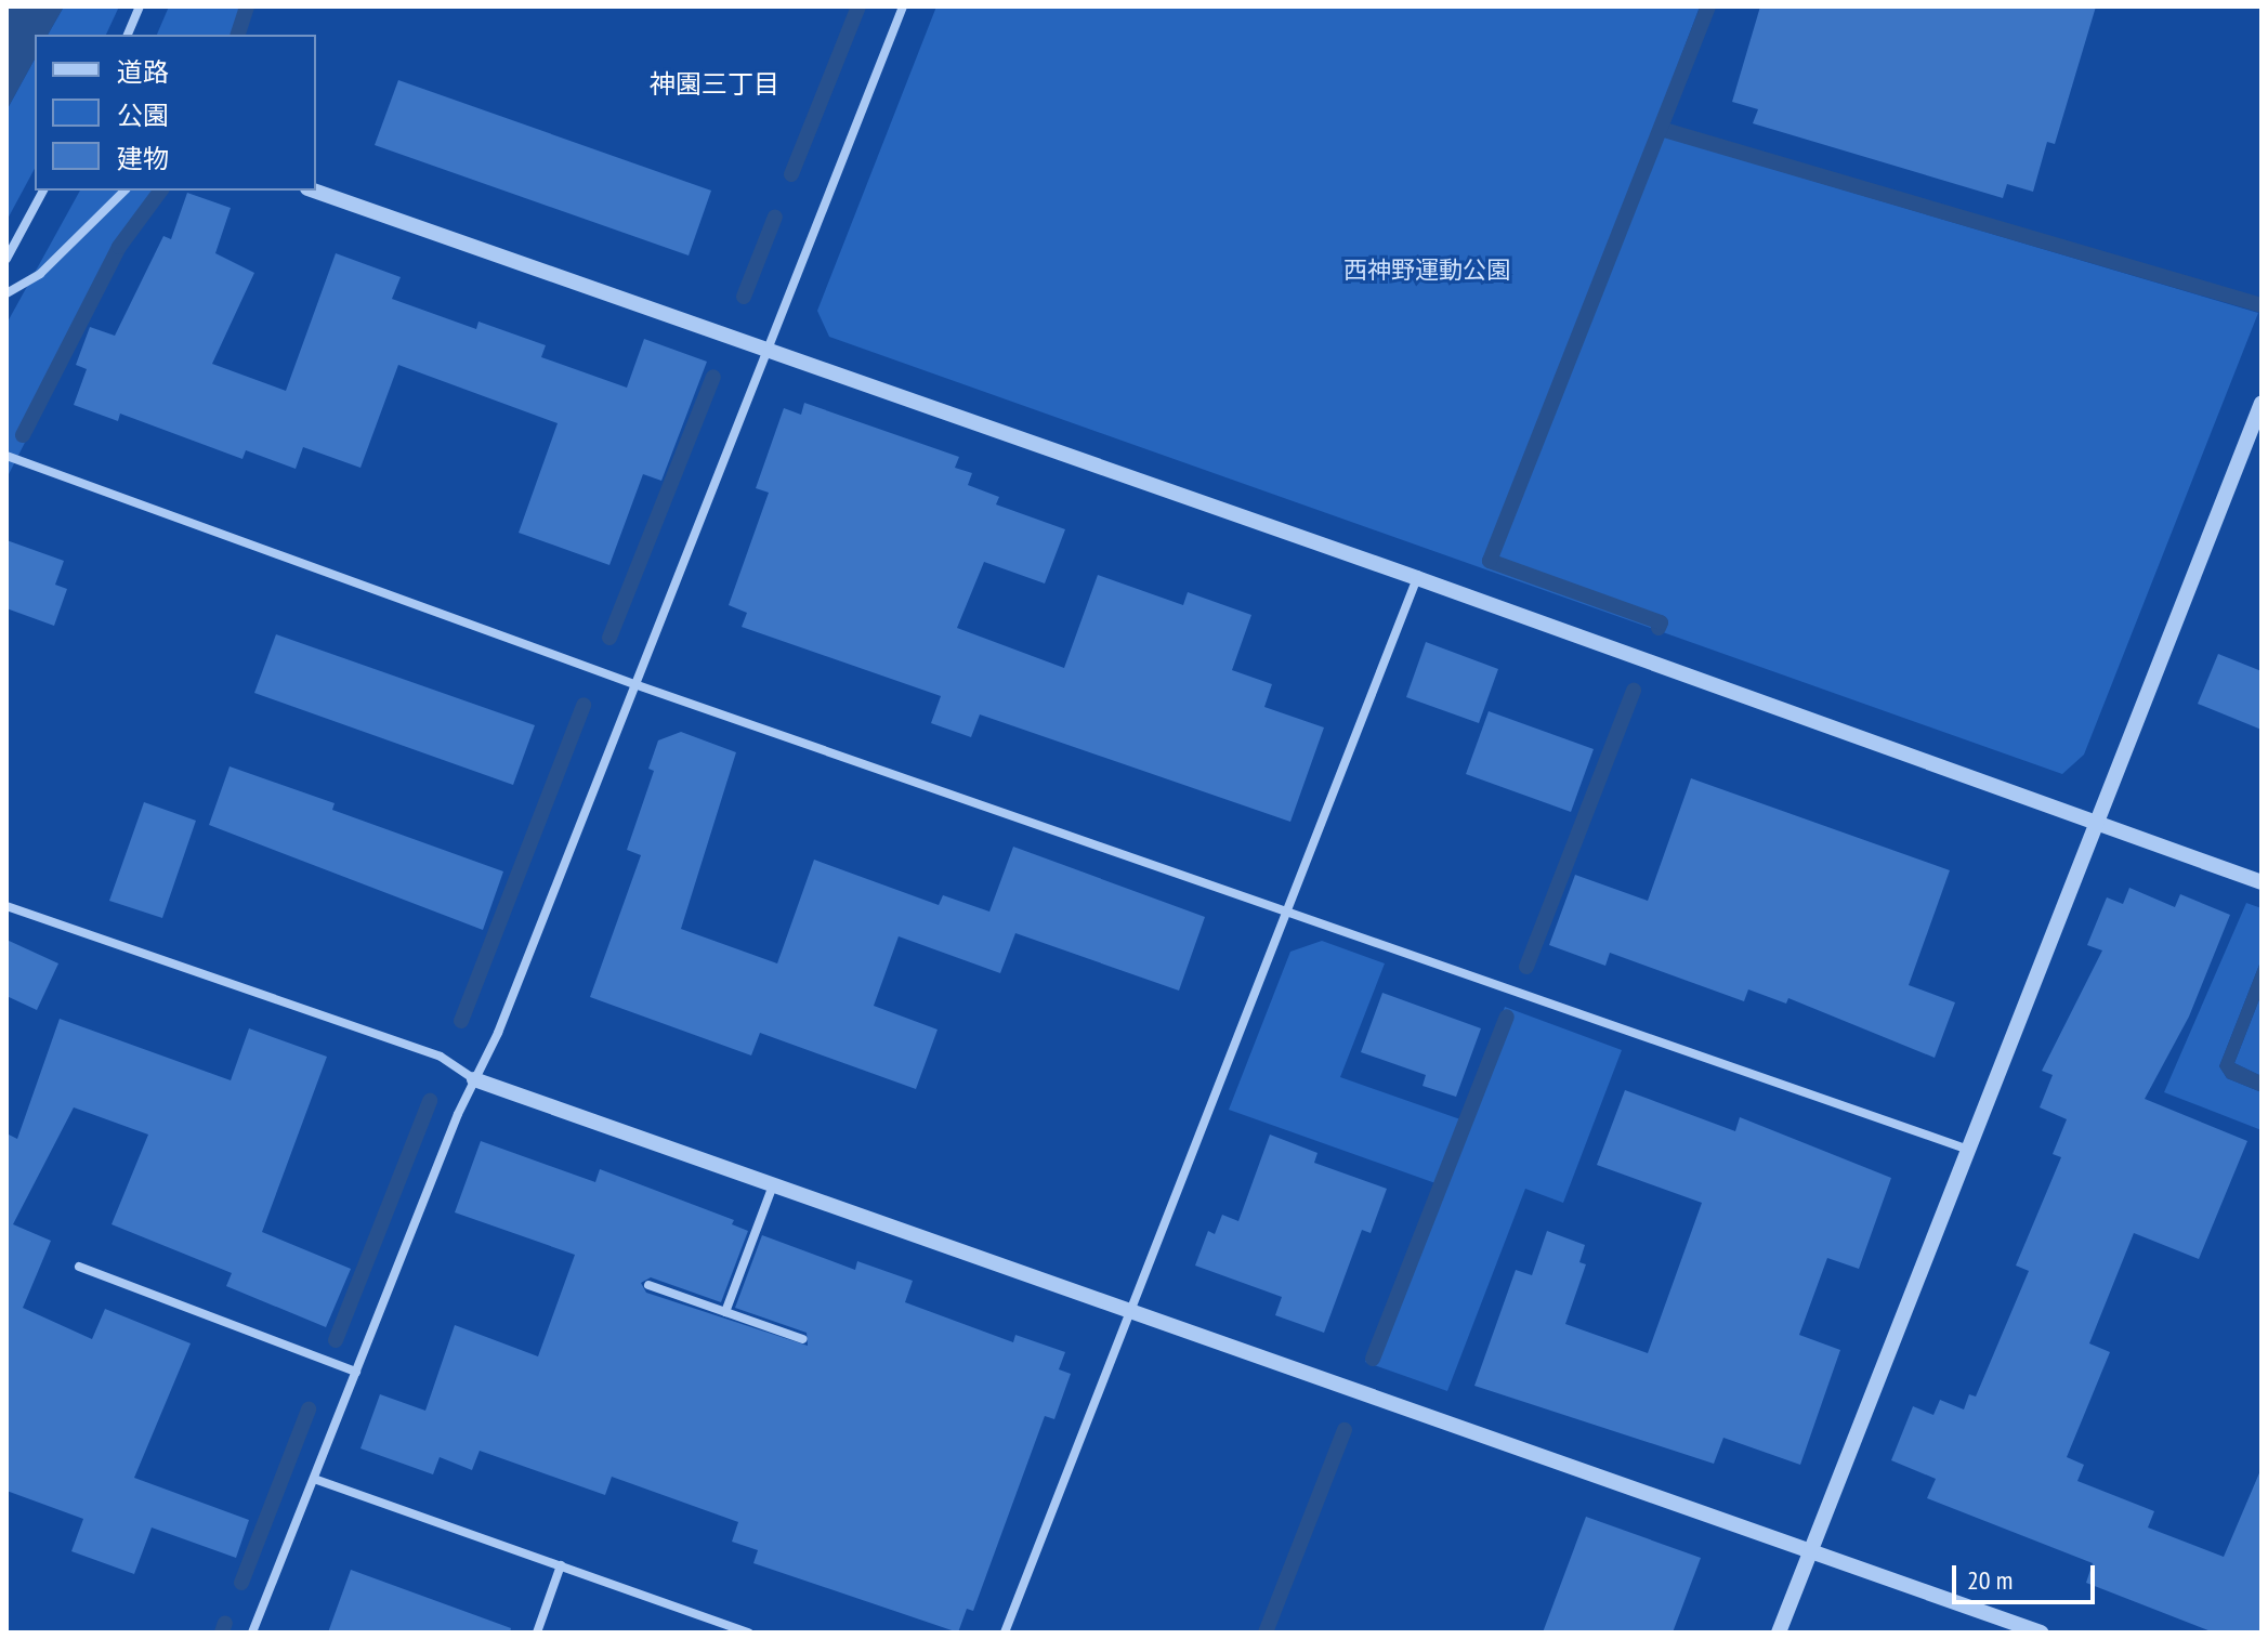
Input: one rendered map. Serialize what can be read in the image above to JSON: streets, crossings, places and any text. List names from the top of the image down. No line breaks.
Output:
{"districts":["神園三丁目"],"parks":["西神野運動公園"],"legend":["道路","公園","建物"],"scale_bar":"20 m"}
